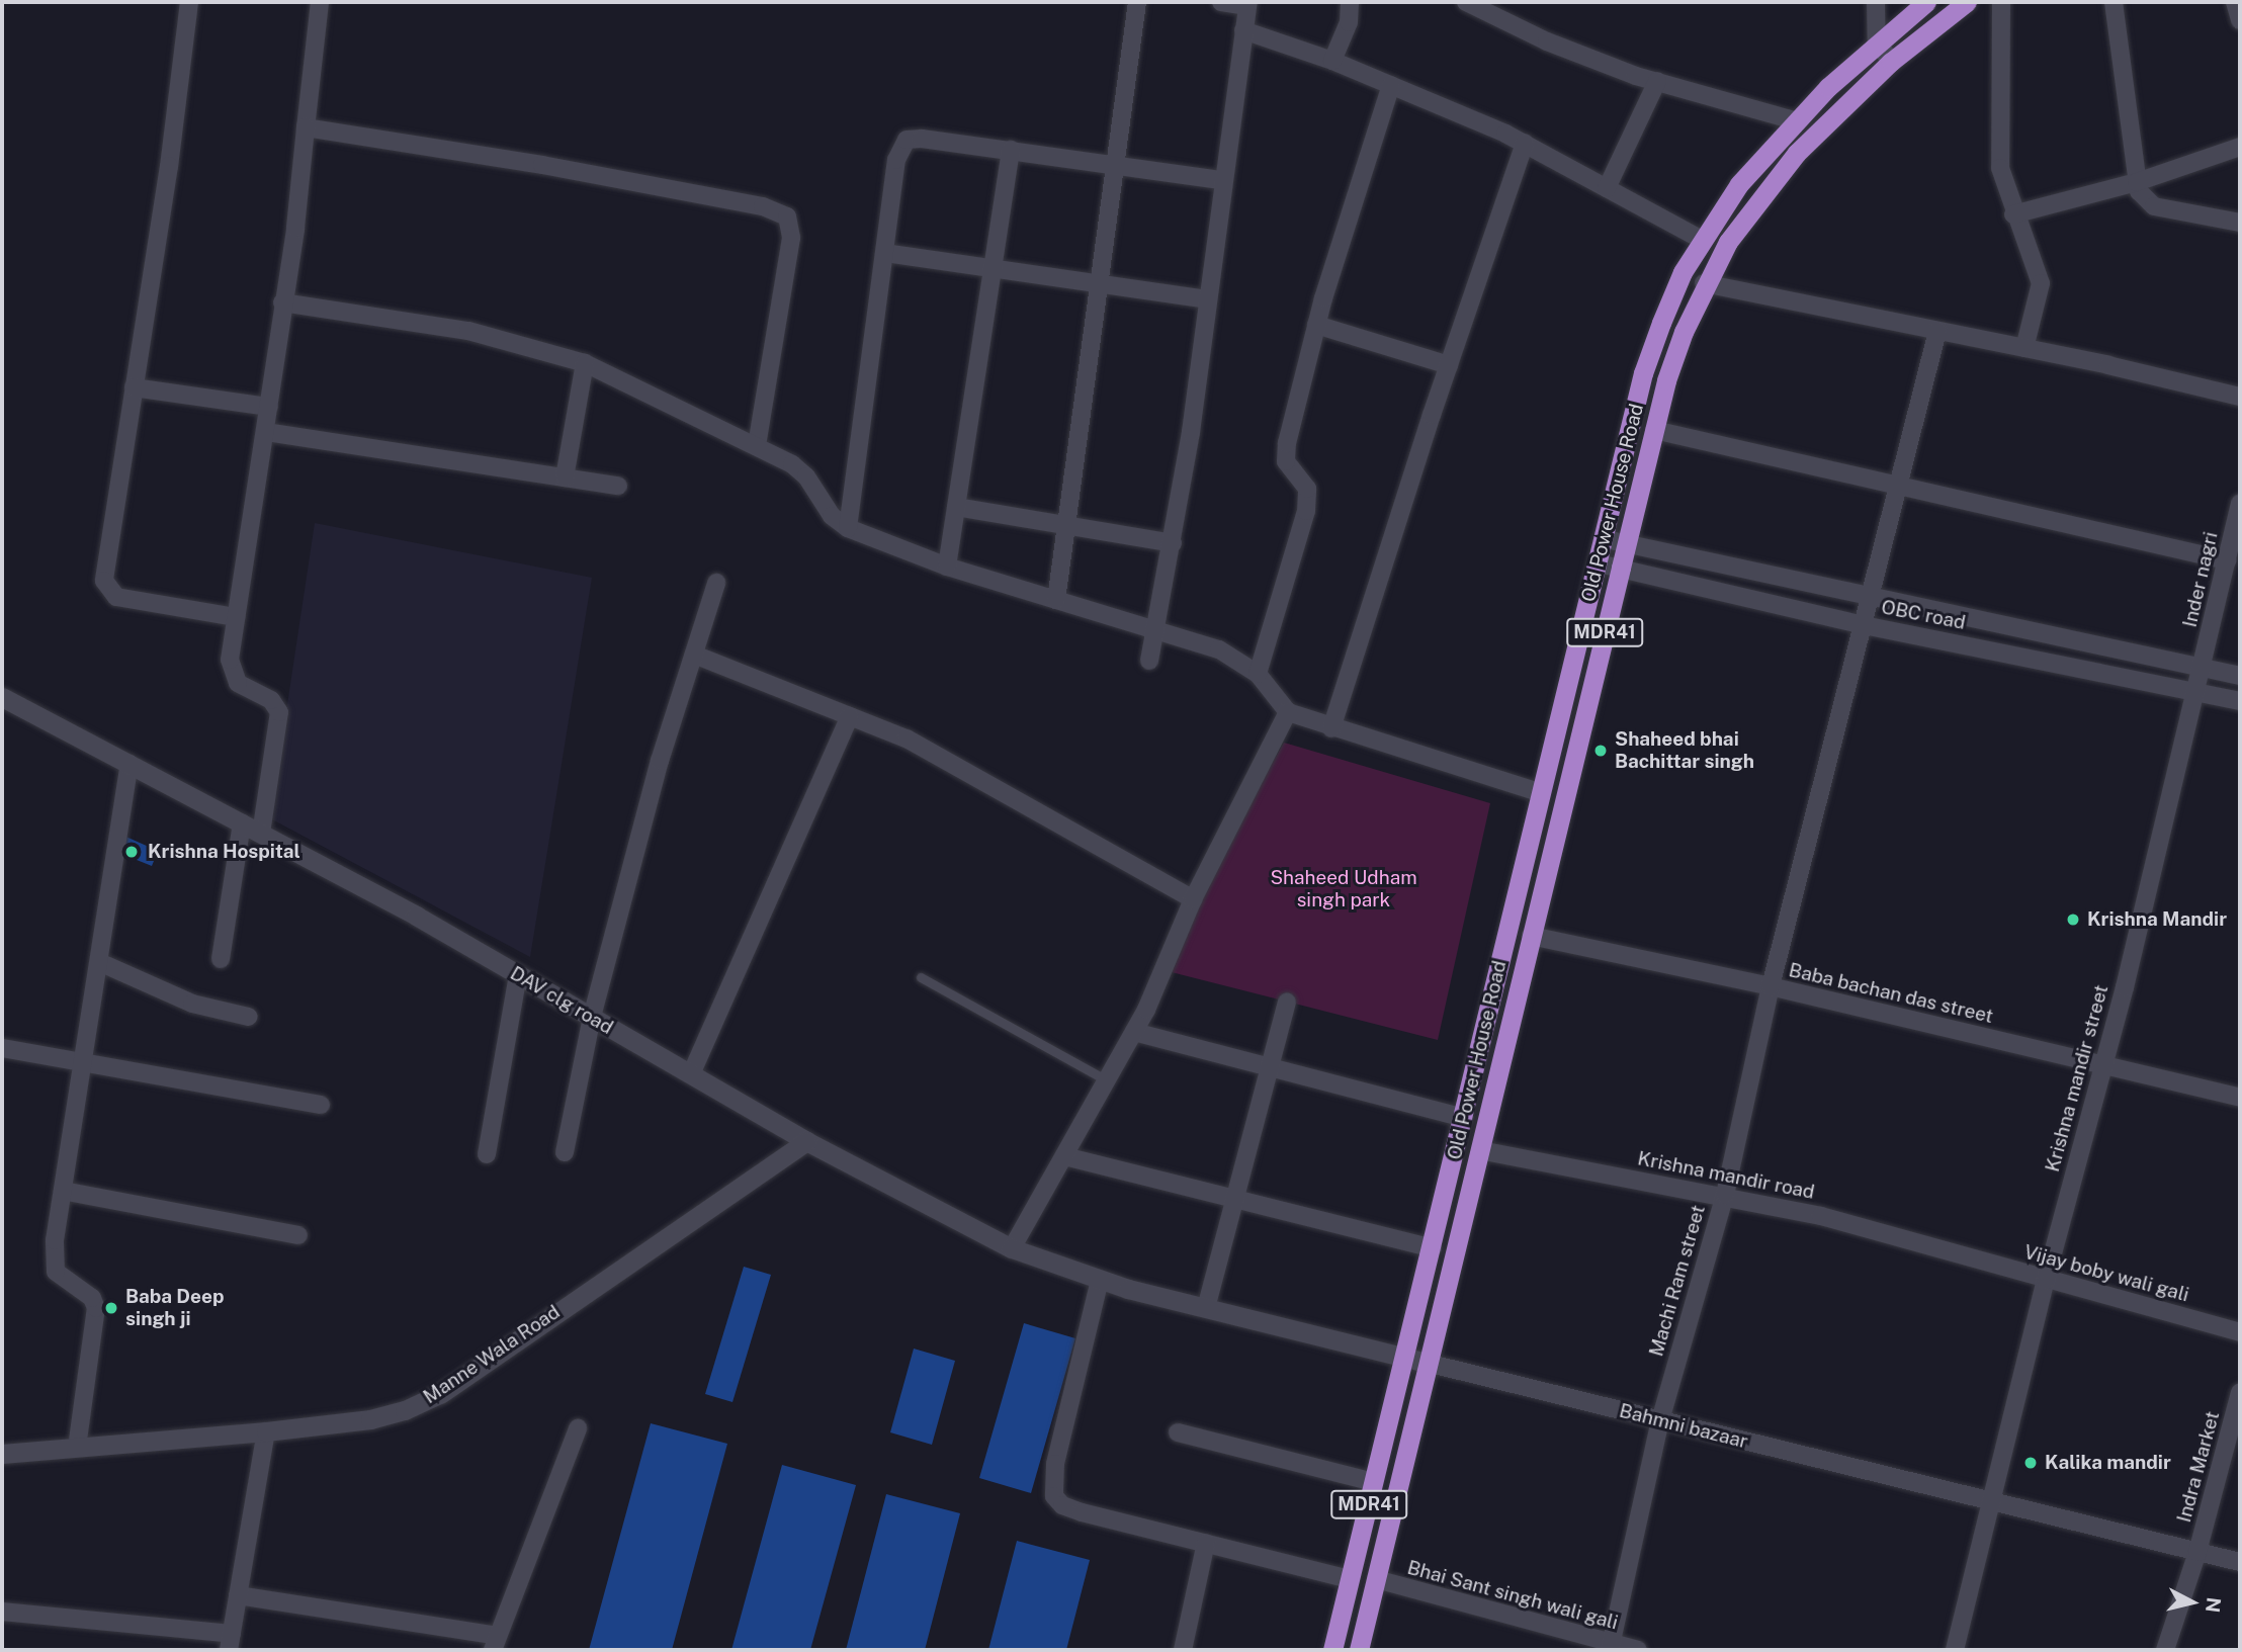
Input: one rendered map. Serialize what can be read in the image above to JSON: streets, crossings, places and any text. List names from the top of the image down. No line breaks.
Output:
{"streets":{"highway":["Old Power House Road","MDR41"],"street":["Inder nagri","OBC road","Baba bachan das street","DAV clg road","Krishna mandir street","Krishna mandir road","Vijay boby wali gali","Machi Ram street","Manne Wala Road","Bahmni bazaar","Indra Market","Bhai Sant singh wali gali"]},"crossings":[["Old Power House Road","OBC road"],["Old Power House Road","MDR41"],["Old Power House Road","Baba bachan das street"],["Old Power House Road","Krishna mandir road"],["Old Power House Road","Bahmni bazaar"],["Inder nagri","OBC road"],["Inder nagri","Krishna mandir street"],["OBC road","Krishna mandir street"],["OBC road","Machi Ram street"],["MDR41","Bahmni bazaar"],["MDR41","Bhai Sant singh wali gali"],["Baba bachan das street","Krishna mandir street"],["Baba bachan das street","Machi Ram street"],["DAV clg road","Manne Wala Road"],["DAV clg road","Bahmni bazaar"],["Krishna mandir street","Vijay boby wali gali"],["Krishna mandir street","Bahmni bazaar"],["Krishna mandir road","Vijay boby wali gali"],["Krishna mandir road","Machi Ram street"],["Machi Ram street","Bahmni bazaar"],["Machi Ram street","Bhai Sant singh wali gali"],["Bahmni bazaar","Indra Market"]],"parks":["Shaheed Udham singh park"],"places":["Shaheed bhai Bachittar singh","Krishna Hospital","Krishna Mandir","Baba Deep singh ji","Kalika mandir"],"north":"right"}
